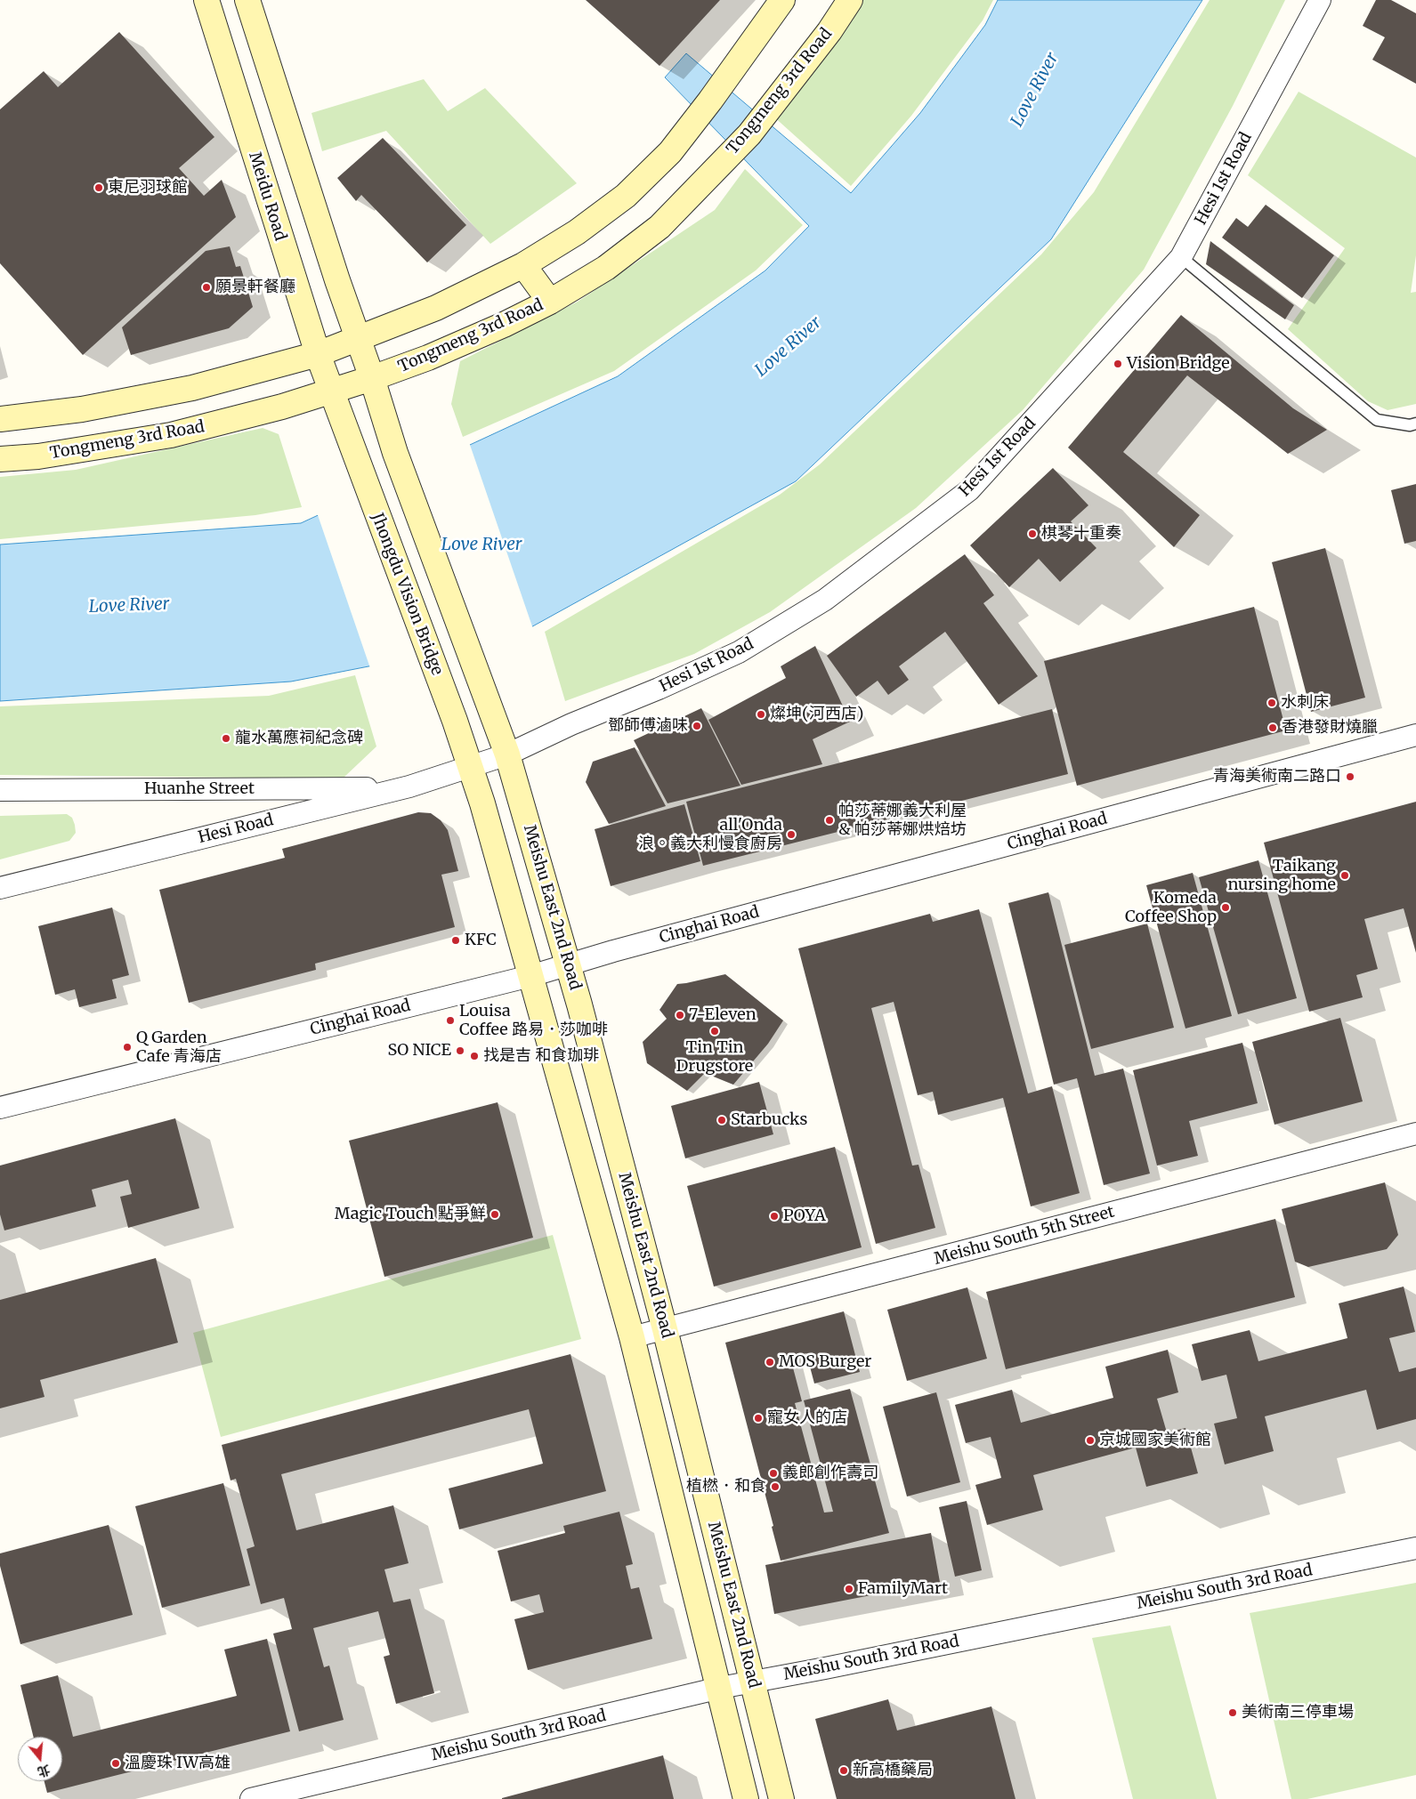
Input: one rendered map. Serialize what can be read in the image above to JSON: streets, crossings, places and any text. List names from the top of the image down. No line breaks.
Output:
{"streets":{"street":["Tongmeng 3rd Road","Hesi 1st Road","Meidu Road","Jhongdu Vision Bridge","Huanhe Street","Hesi Road","Cinghai Road","Meishu East 2nd Road","Meishu South 5th Street","Meishu South 3rd Road"]},"crossings":[["Tongmeng 3rd Road","Meidu Road"],["Tongmeng 3rd Road","Jhongdu Vision Bridge"],["Tongmeng 3rd Road","Meishu East 2nd Road"],["Hesi 1st Road","Hesi Road"],["Hesi 1st Road","Meishu East 2nd Road"],["Meidu Road","Jhongdu Vision Bridge"],["Jhongdu Vision Bridge","Meishu East 2nd Road"],["Huanhe Street","Hesi Road"],["Hesi Road","Meishu East 2nd Road"],["Cinghai Road","Meishu East 2nd Road"],["Meishu East 2nd Road","Meishu South 5th Street"],["Meishu East 2nd Road","Meishu South 3rd Road"]],"water":["Love River"],"places":["東尼羽球館","願景軒餐廳","Vision Bridge","棋琴十重奏","水刺床","燦坤(河西店)","鄧師傅滷味","香港發財燒臘","龍水萬應祠紀念碑","青海美術南二路口","帕莎蒂娜義大利屋 & 帕莎蒂娜烘焙坊","all'Onda 浪。義大利慢食廚房","Taikang nursing home","Komeda Coffee Shop","KFC","7-Eleven","Louisa Coffee 路易．莎咖啡","Tin Tin Drugstore","Q Garden Cafe 青海店","SO NICE","找是吉 和食珈琲","Starbucks","Magic Touch 點爭鮮","POYA","MOS Burger","寵女人的店","京城國家美術館","義郎創作壽司","植橪．和食","FamilyMart","美術南三停車場","溫慶珠 IW高雄","新高橋藥局"],"north":"bottom"}
